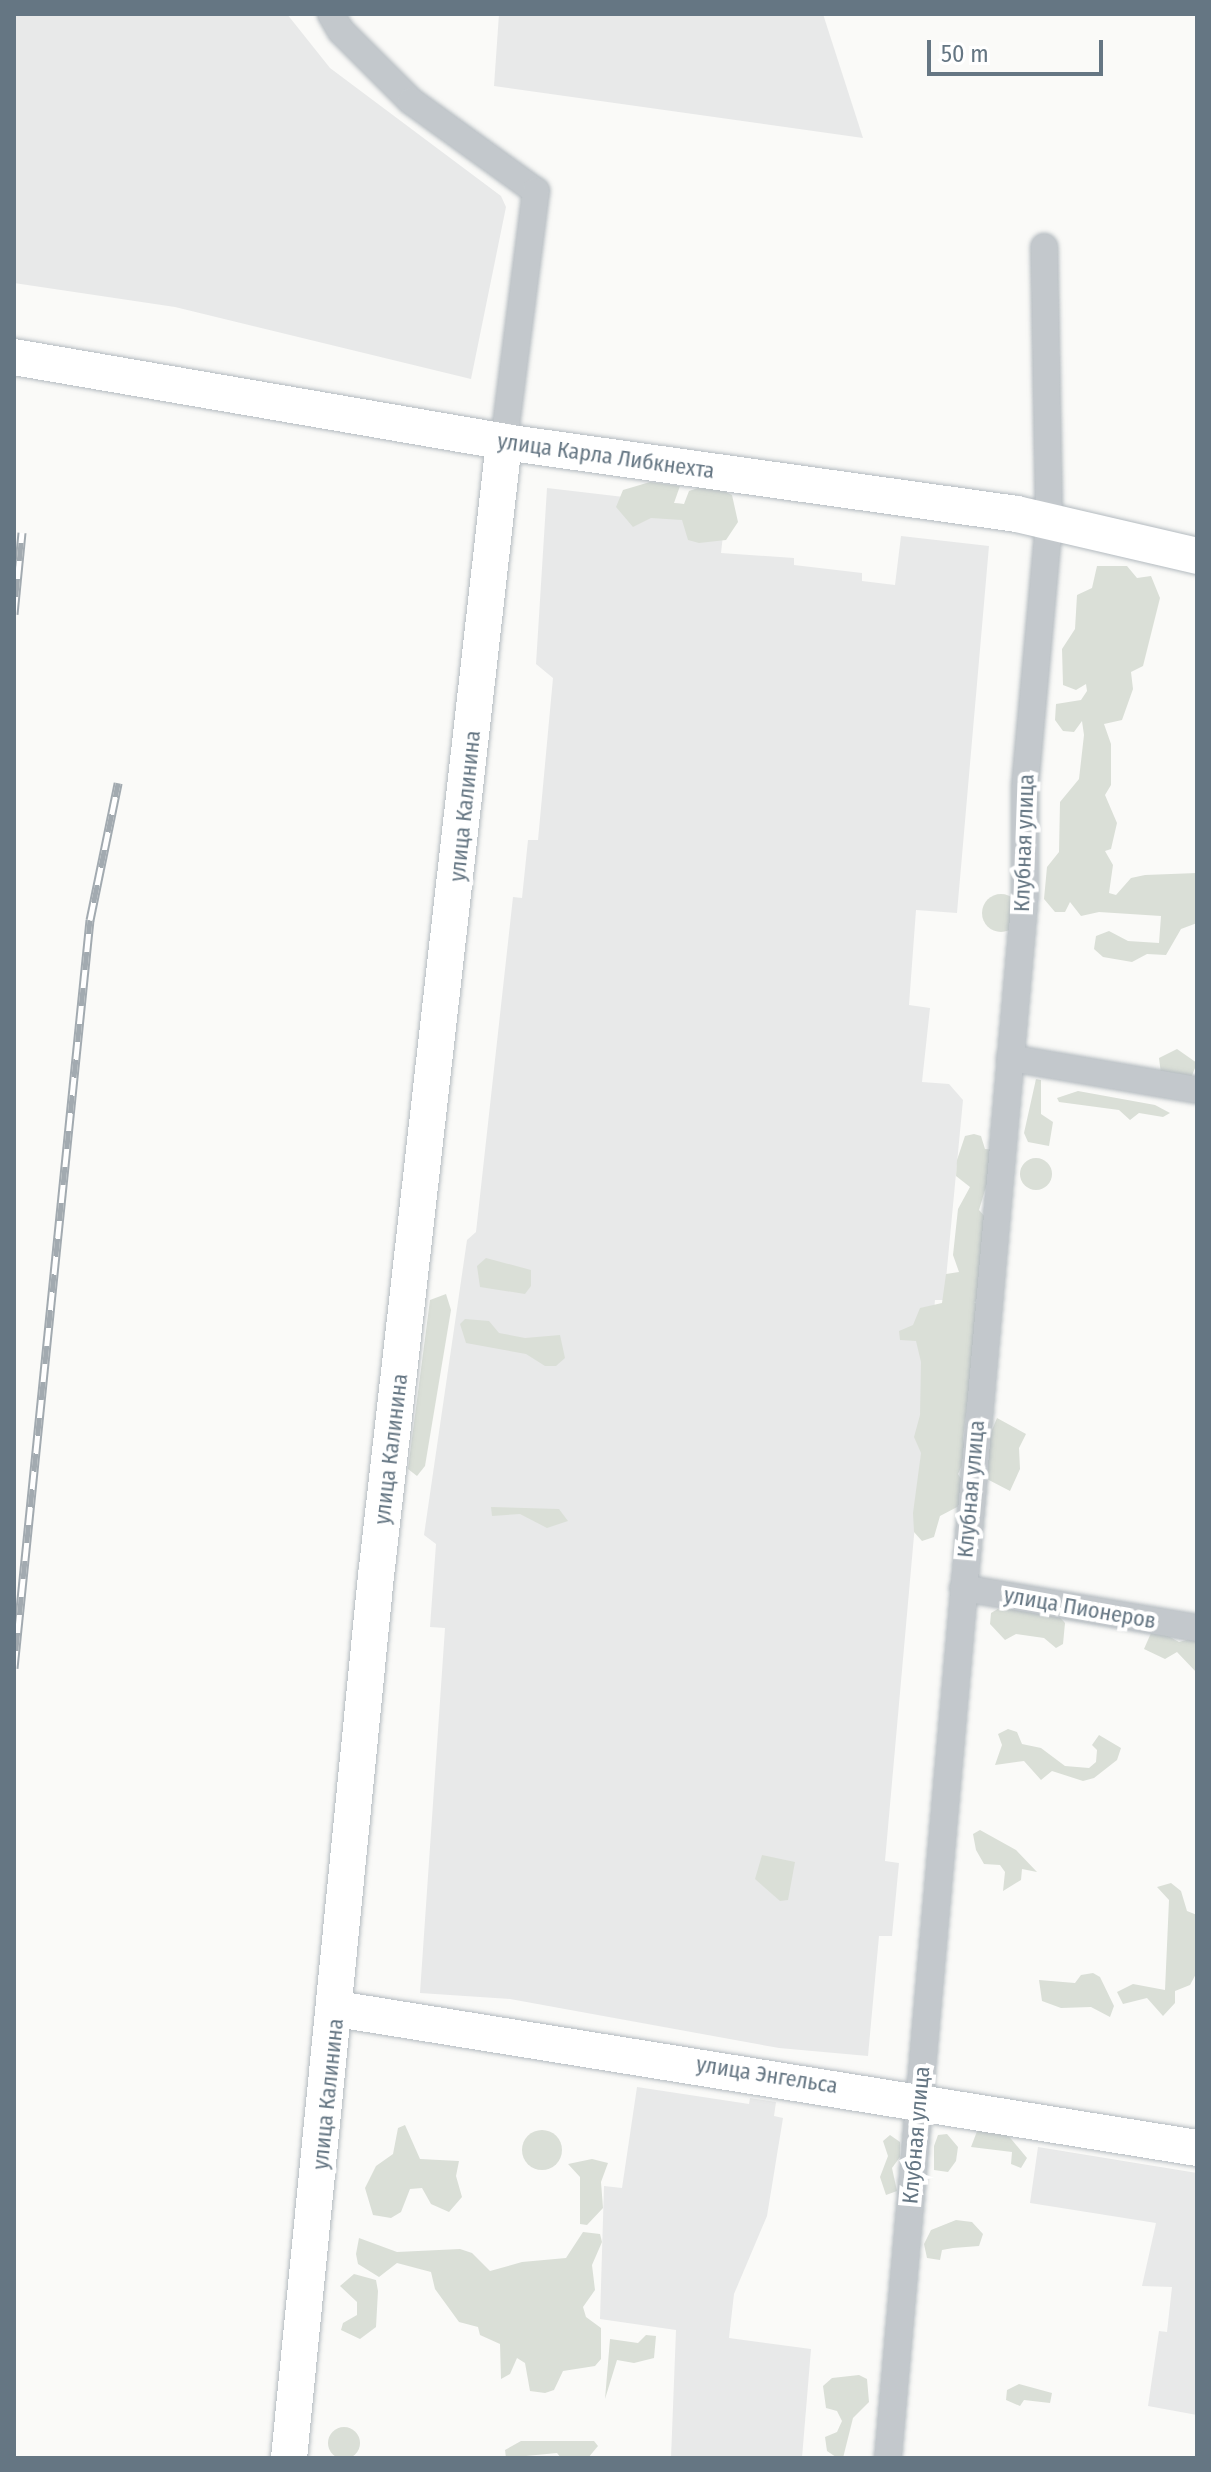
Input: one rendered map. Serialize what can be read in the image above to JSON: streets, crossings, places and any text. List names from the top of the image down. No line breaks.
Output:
{"streets":{"street":["улица Карла Либкнехта","улица Калинина","Клубная улица","улица Пионеров","улица Энгельса"]},"crossings":[["улица Карла Либкнехта","улица Калинина"],["улица Карла Либкнехта","Клубная улица"],["улица Калинина","улица Энгельса"],["Клубная улица","улица Пионеров"],["Клубная улица","улица Энгельса"]],"scale_bar":"50 m"}
